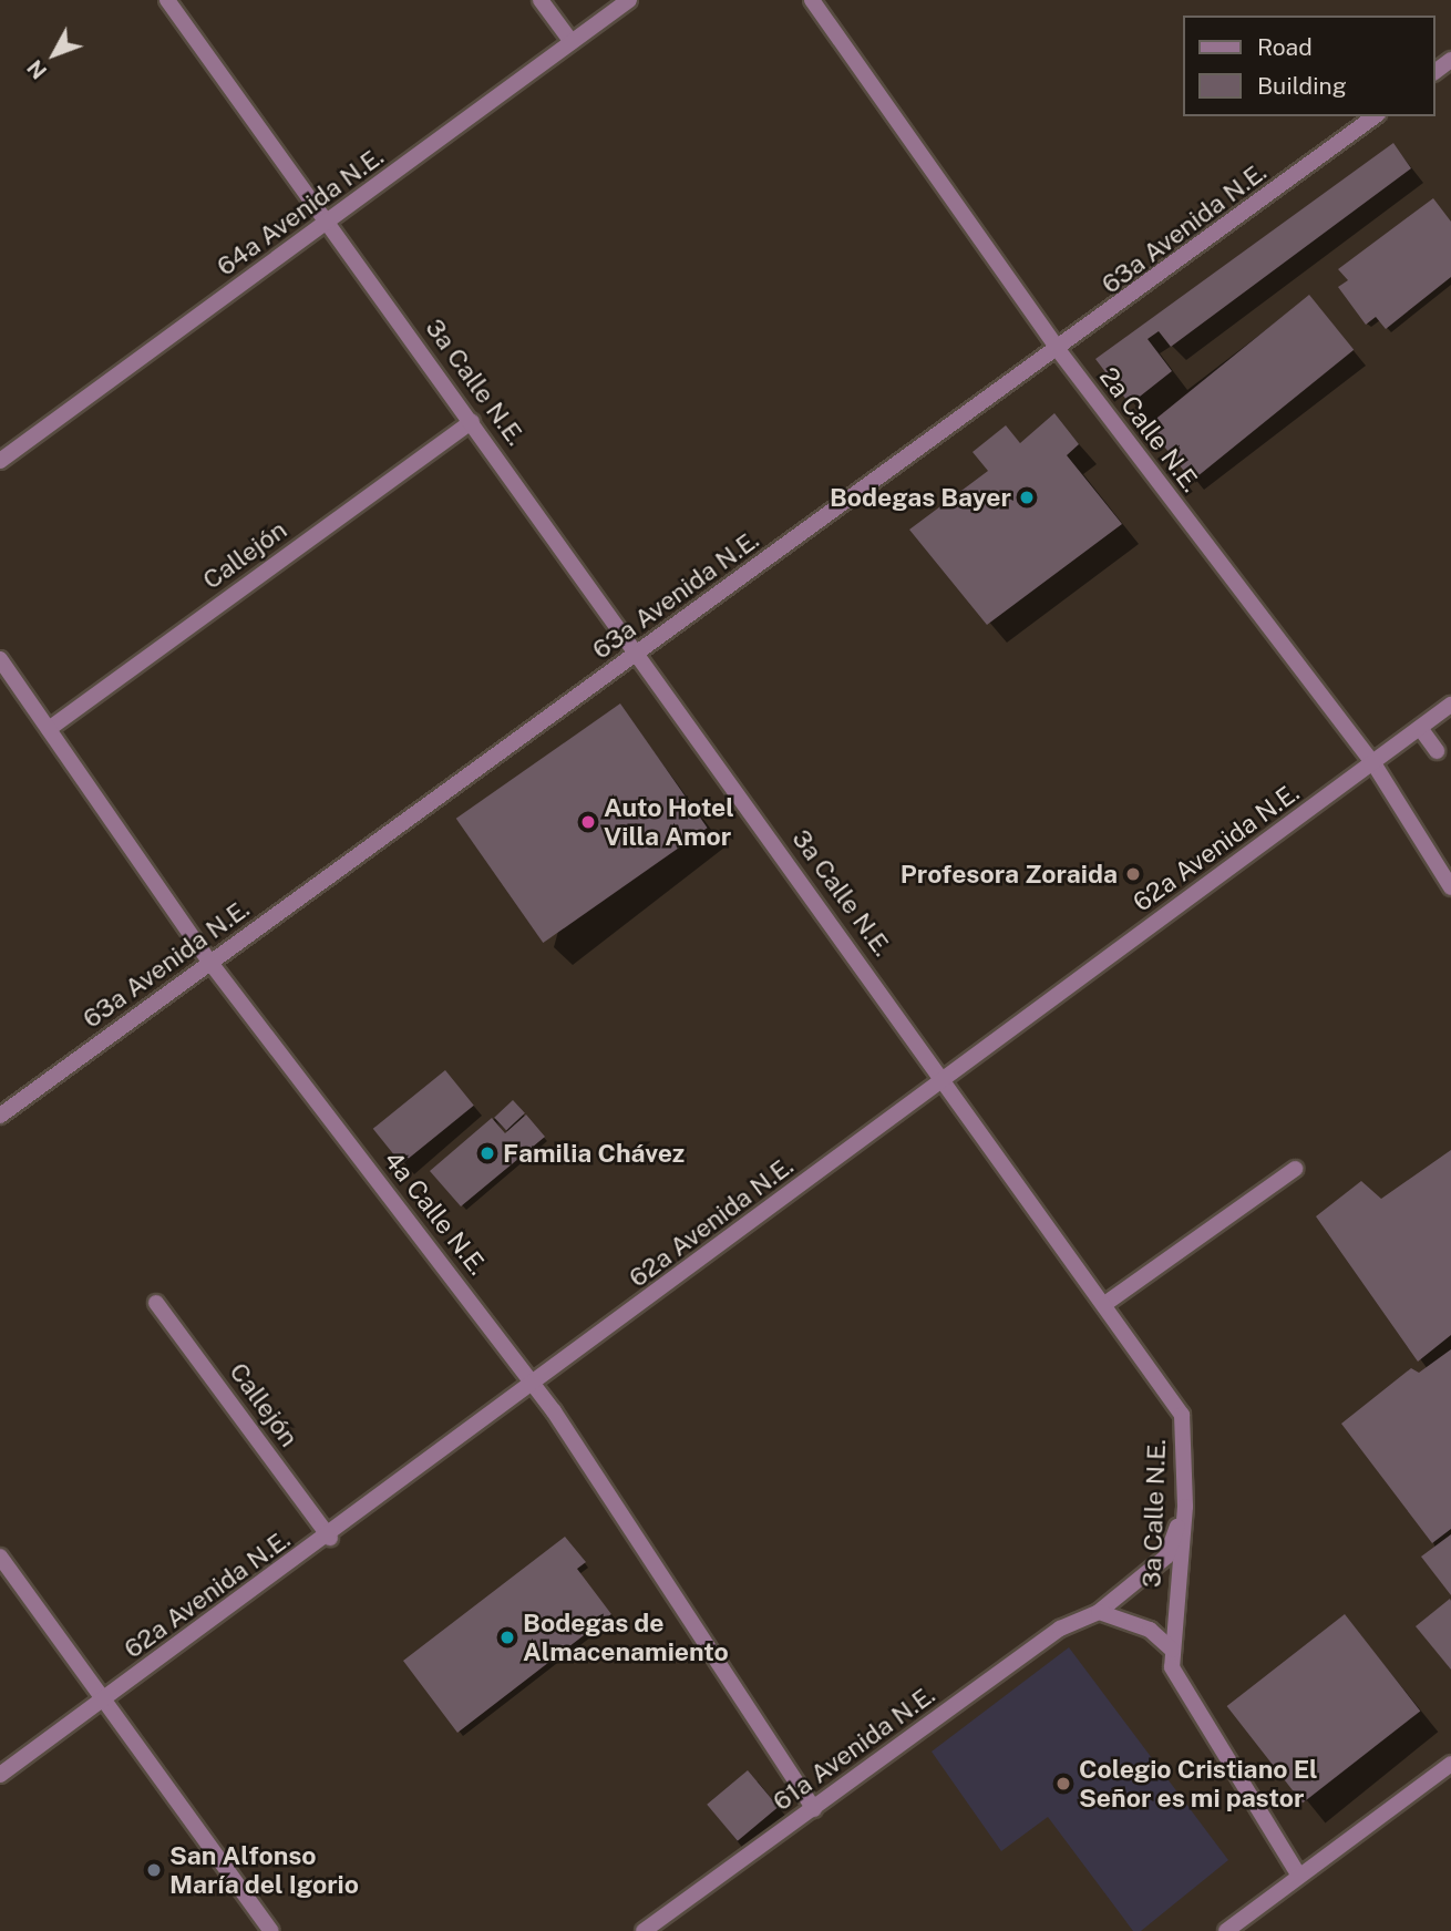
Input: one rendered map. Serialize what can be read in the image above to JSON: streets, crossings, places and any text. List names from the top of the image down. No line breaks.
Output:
{"streets":{"street":["64a Avenida N.E.","63a Avenida N.E.","3a Calle N.E.","2a Calle N.E.","Callejón","62a Avenida N.E.","4a Calle N.E.","61a Avenida N.E."]},"crossings":[["64a Avenida N.E.","3a Calle N.E."],["63a Avenida N.E.","3a Calle N.E."],["63a Avenida N.E.","2a Calle N.E."],["63a Avenida N.E.","4a Calle N.E."],["3a Calle N.E.","Callejón"],["3a Calle N.E.","62a Avenida N.E."],["3a Calle N.E.","61a Avenida N.E."],["2a Calle N.E.","62a Avenida N.E."],["Callejón","62a Avenida N.E."],["Callejón","4a Calle N.E."],["62a Avenida N.E.","4a Calle N.E."],["4a Calle N.E.","61a Avenida N.E."]],"places":["Bodegas Bayer","Auto Hotel Villa Amor","Profesora Zoraida","Familia Chávez","Bodegas de Almacenamiento","Colegio Cristiano El Señor es mi pastor","San Alfonso María del Igorio"],"legend":["Road","Building"],"north":"bottom left"}
